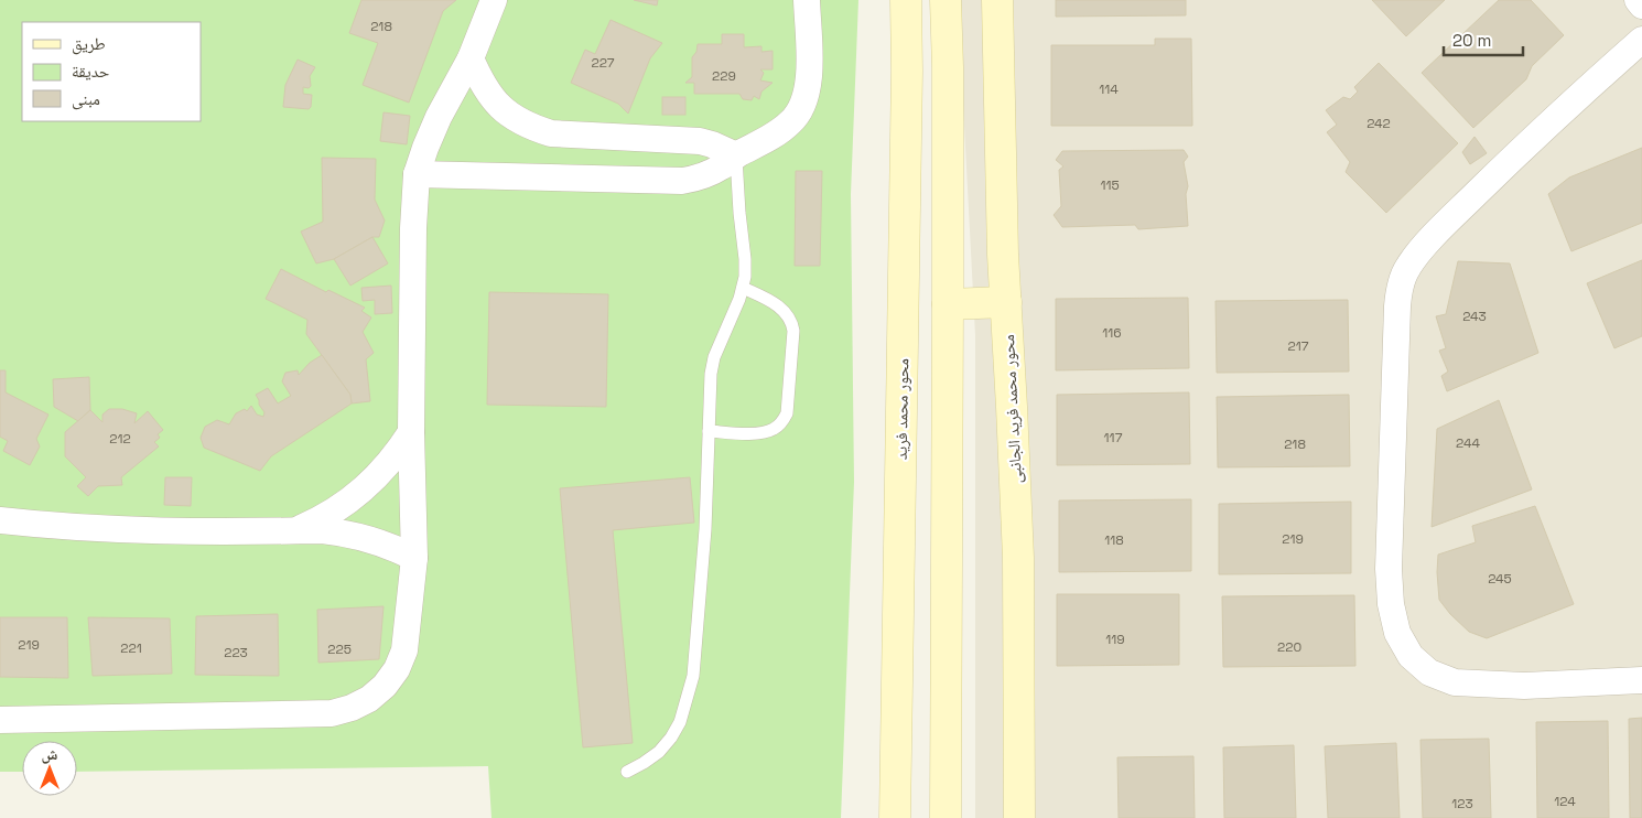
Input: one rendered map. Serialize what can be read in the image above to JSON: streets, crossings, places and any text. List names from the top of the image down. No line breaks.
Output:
{"streets":{"main road":["محور محمد فريد","محور محمد فريد الجانبى"]},"house_numbers":["218","227","229","114","242","115","243","116","217","117","212","244","218","219","118","245","119","219","220","221","225","223","124","123"],"legend":["طريق","حديقة","مبنى"],"scale_bar":"20 m","north":"top"}
